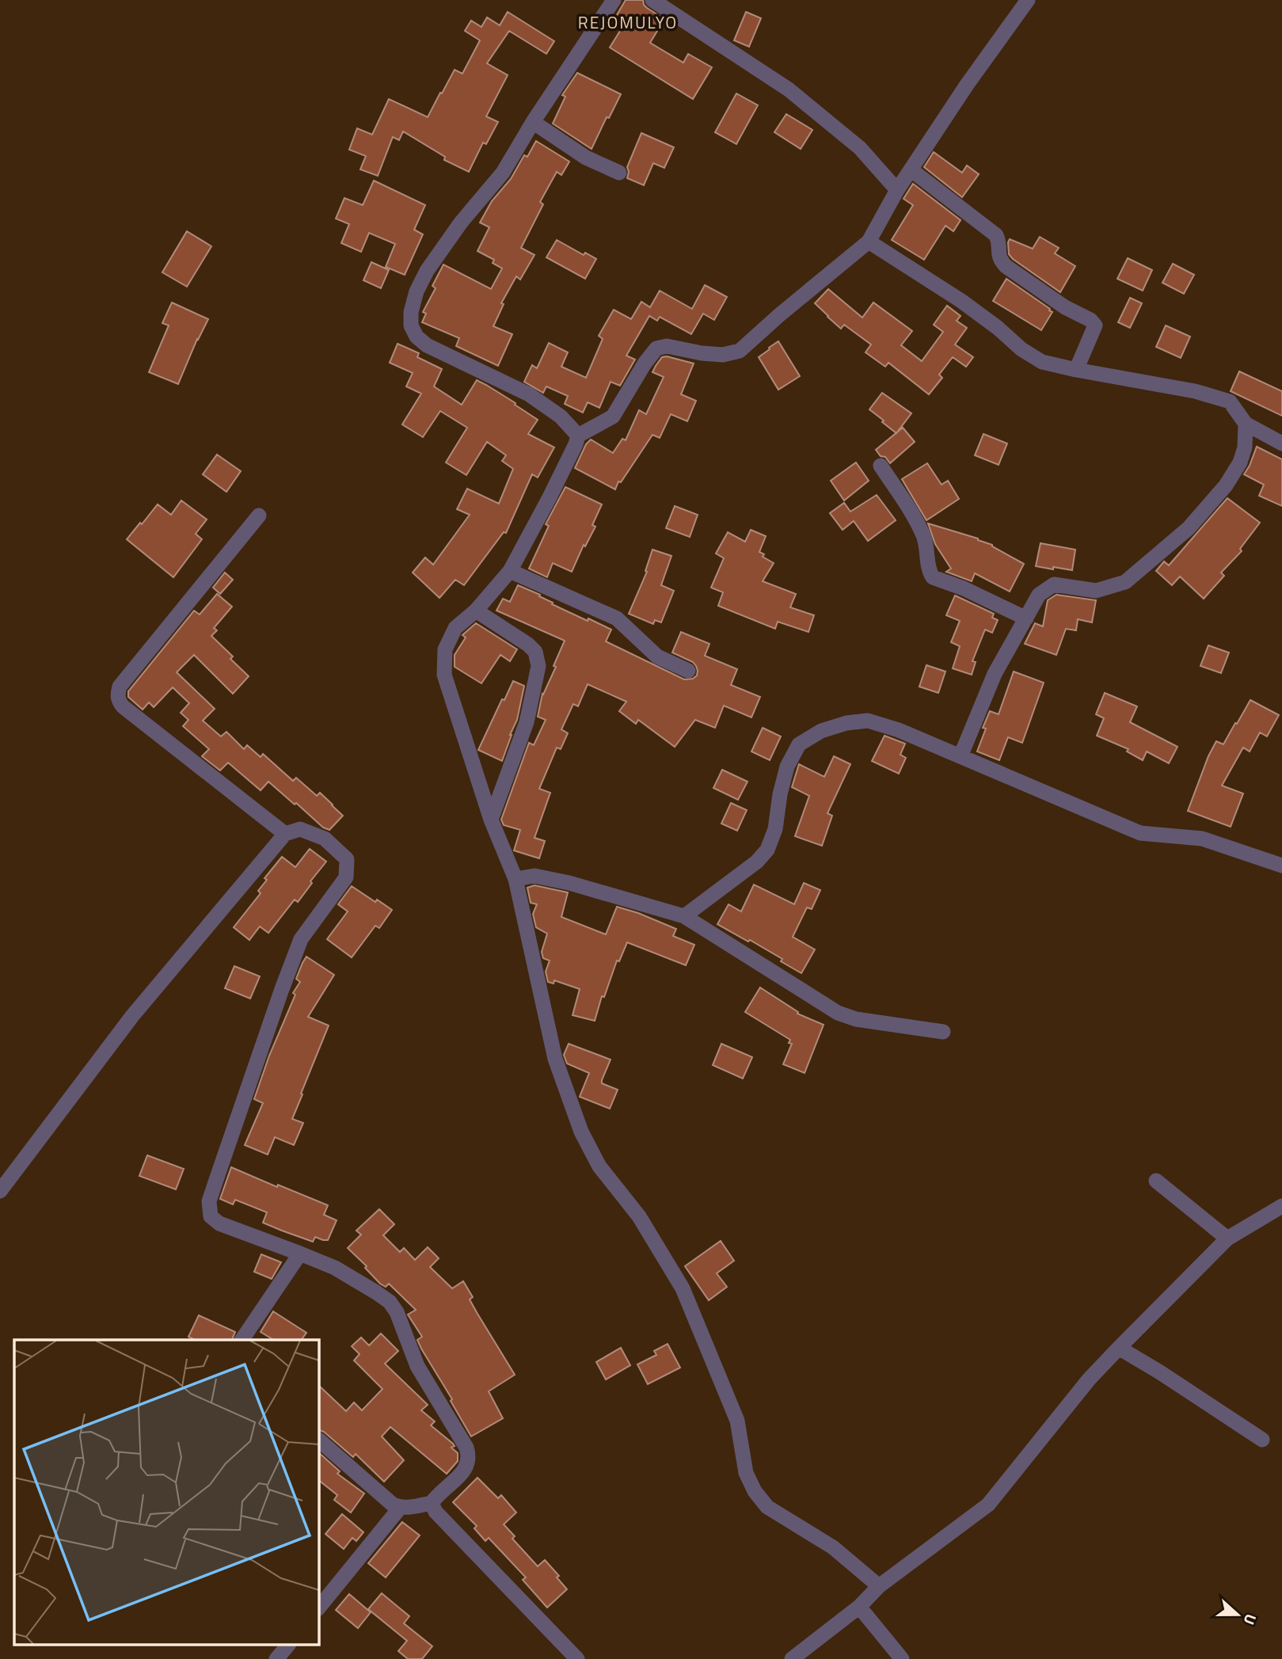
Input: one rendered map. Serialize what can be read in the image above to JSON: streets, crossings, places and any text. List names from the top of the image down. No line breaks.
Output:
{"districts":["REJOMULYO"],"north":"right"}
